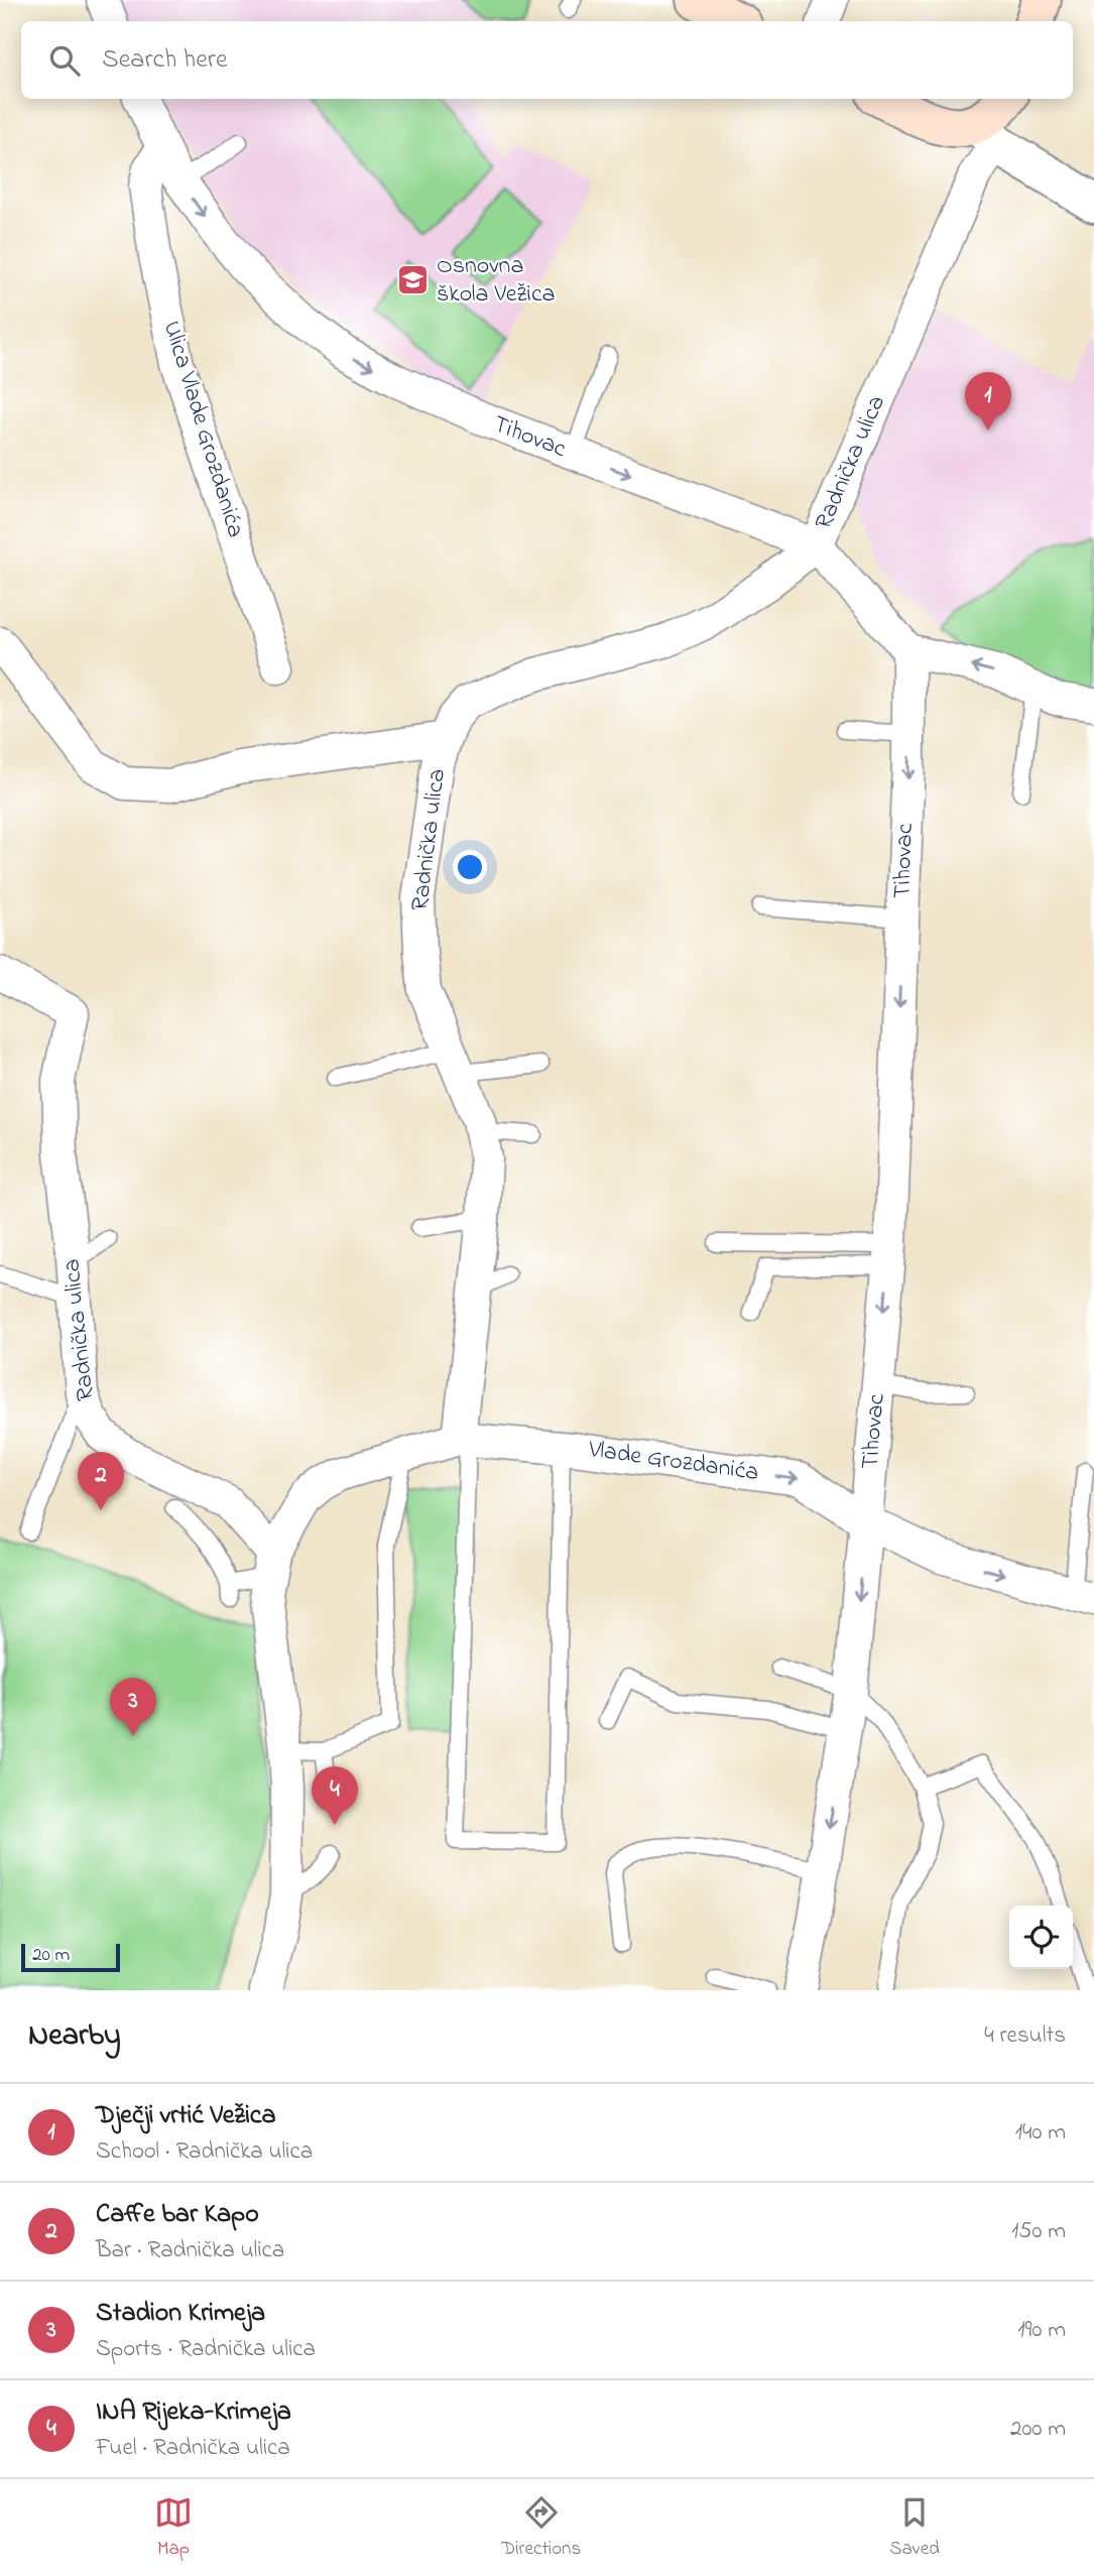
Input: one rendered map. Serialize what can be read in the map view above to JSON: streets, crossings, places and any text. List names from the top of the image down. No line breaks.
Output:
{"streets":{"main road":["Radnička ulica"],"street":["Ulica Vlade Grozdanića","Tihovac","Vlade Grozdanića"]},"crossings":[["Ulica Vlade Grozdanića","Tihovac"],["Tihovac","Radnička ulica"],["Tihovac","Vlade Grozdanića"],["Radnička ulica","Vlade Grozdanića"]],"one_way":["Tihovac","Vlade Grozdanića"],"places":{"school or university":["Osnovna škola Vežica"]},"scale_bar":"20 m","page":{"search":"Search here","pins":["1","2","3","4"],"scale":"20 m","heading":["Nearby","4 results"],"list":[{"mark":"1","name":"Dječji vrtić Vežica","note":"School · Radnička ulica","value":"140 m"},{"mark":"2","name":"Caffe bar Kapo","note":"Bar · Radnička ulica","value":"150 m"},{"mark":"3","name":"Stadion Krimeja","note":"Sports · Radnička ulica","value":"190 m"},{"mark":"4","name":"INA Rijeka-Krimeja","note":"Fuel · Radnička ulica","value":"200 m"}],"nav":["Map","Directions","Saved"]}}
